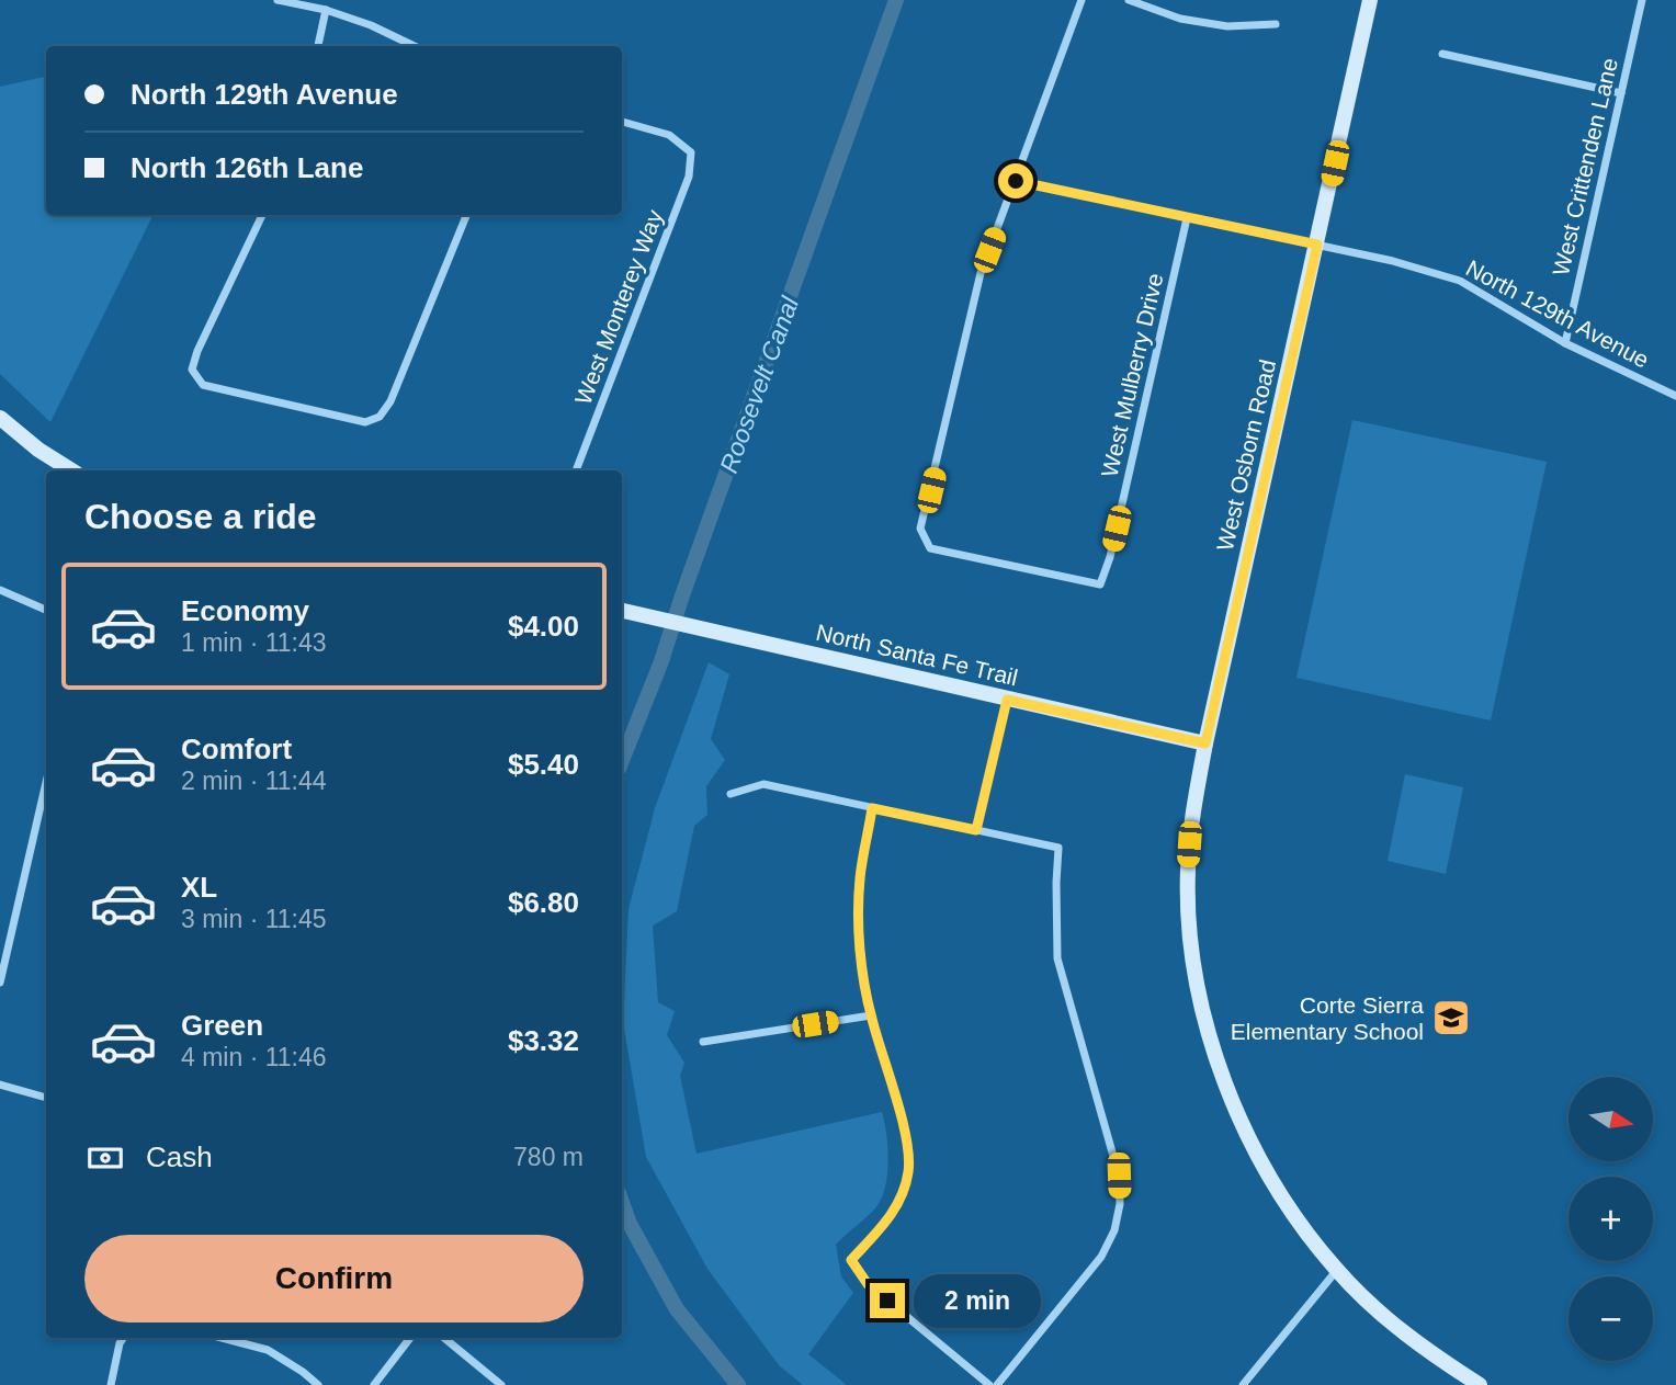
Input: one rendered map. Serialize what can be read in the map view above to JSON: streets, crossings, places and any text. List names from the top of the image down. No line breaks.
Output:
{"streets":{"street":["West Crittenden Lane","West Monterey Way","North 129th Avenue","West Mulberry Drive","West Osborn Road","North Santa Fe Trail"]},"crossings":[["West Crittenden Lane","North 129th Avenue"],["North 129th Avenue","West Mulberry Drive"],["North 129th Avenue","West Osborn Road"],["West Osborn Road","North Santa Fe Trail"]],"water":["Roosevelt Canal"],"places":{"school or university":["Corte Sierra Elementary School"]},"north":"right","page":{"banner":["North 129th Avenue","North 126th Lane"],"heading":"Choose a ride","list":[{"name":"Economy","note":"1 min · 11:43","value":"$4.00"},{"name":"Comfort","note":"2 min · 11:44","value":"$5.40"},{"name":"XL","note":"3 min · 11:45","value":"$6.80"},{"name":"Green","note":"4 min · 11:46","value":"$3.32"}],"map_buttons":["+","−"],"pay":["Cash","780 m"],"buttons":"Confirm","bubble":"2 min"}}
